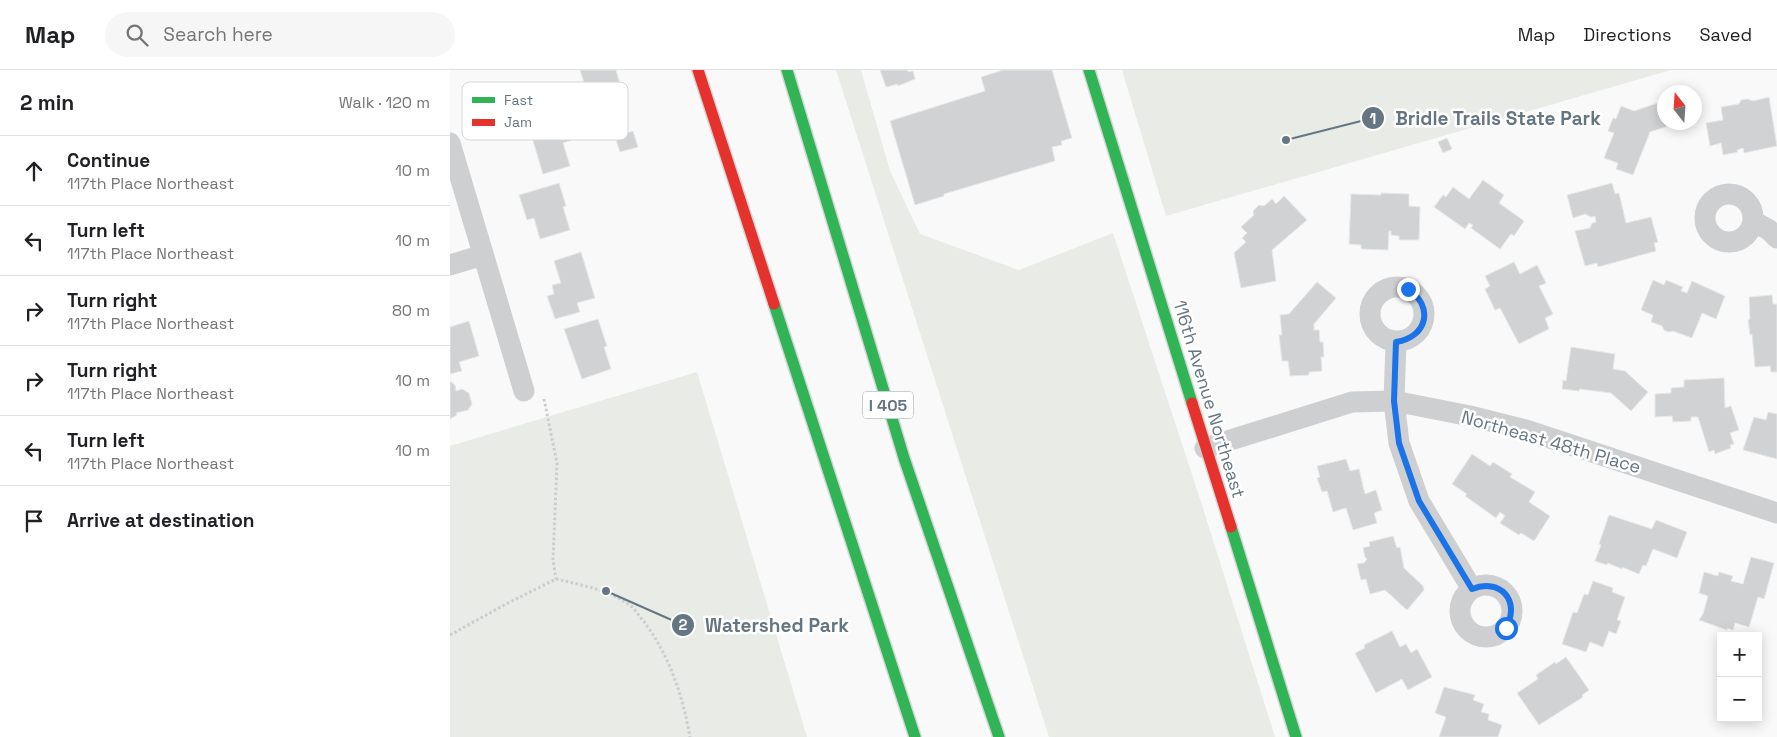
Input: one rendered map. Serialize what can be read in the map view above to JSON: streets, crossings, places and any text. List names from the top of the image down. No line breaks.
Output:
{"streets":{"main road":["116th Avenue Northeast","I 405"],"street":["Northeast 48th Place"]},"crossings":[["116th Avenue Northeast","Northeast 48th Place"]],"places":["Bridle Trails State Park","Watershed Park"],"legend":["Fast","Jam"],"north":"top","page":{"header":"Map","search":"Search here","nav":["Map","Directions","Saved"],"heading":["2 min","Walk · 120 m"],"list":[["Continue","117th Place Northeast","10 m"],["Turn left","117th Place Northeast","10 m"],["Turn right","117th Place Northeast","80 m"],["Turn right","117th Place Northeast","10 m"],["Turn left","117th Place Northeast","10 m"],"Arrive at destination"],"map_buttons":["+","−"]}}
